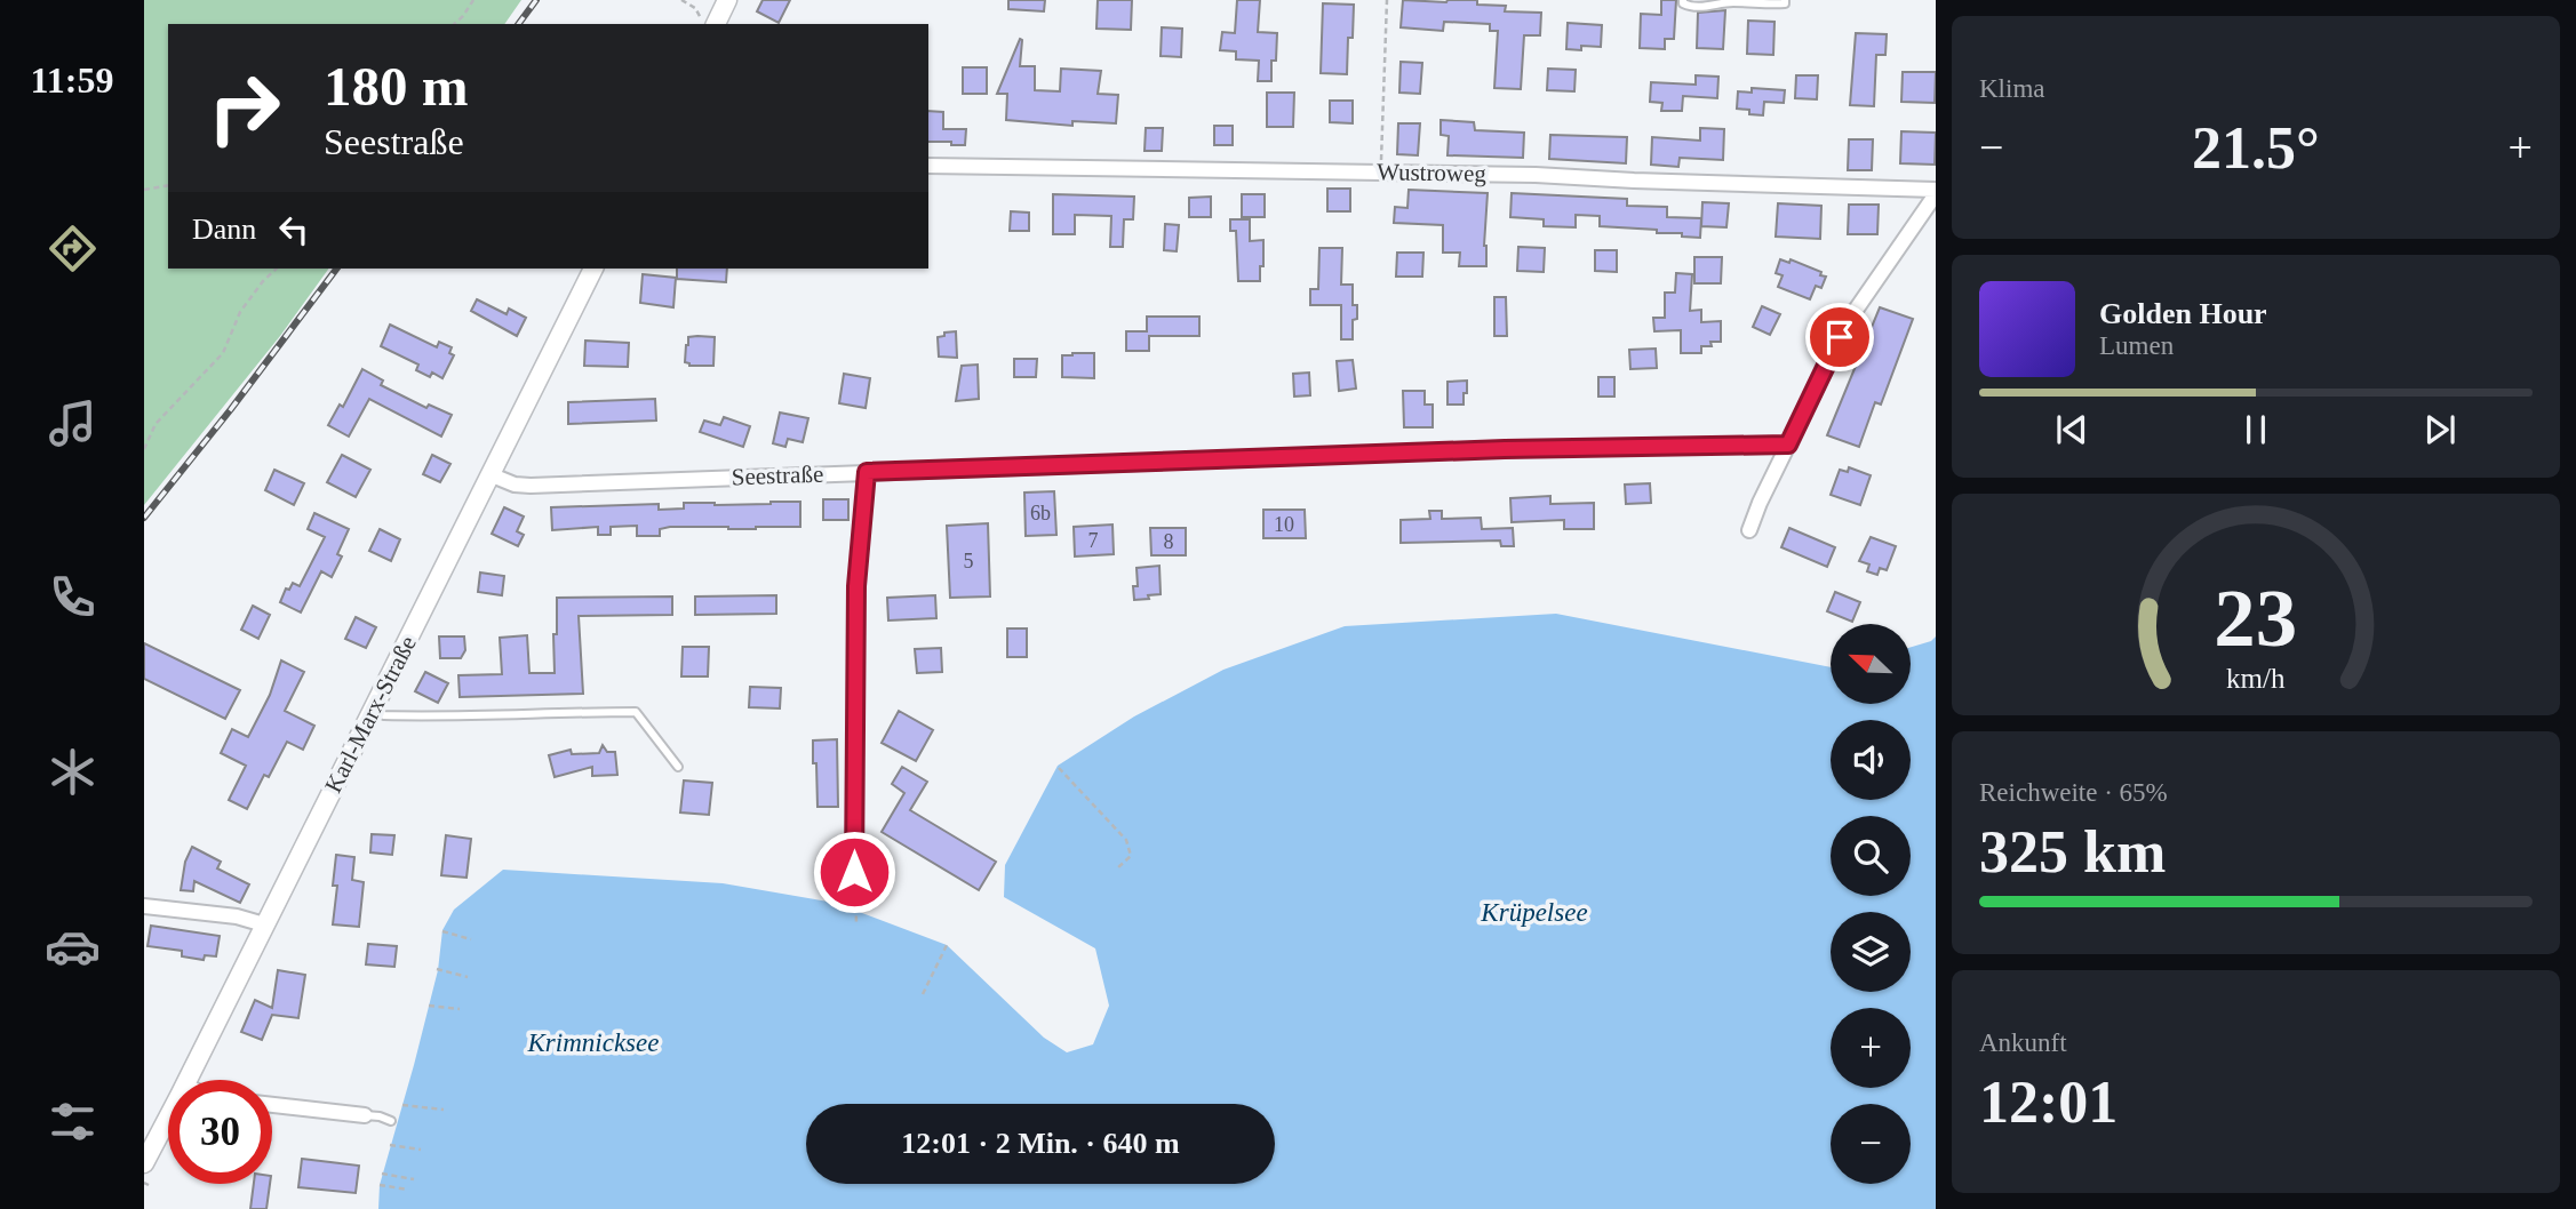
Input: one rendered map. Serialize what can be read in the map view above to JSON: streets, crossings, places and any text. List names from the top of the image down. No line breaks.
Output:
{"streets":{"street":["Wustroweg","Seestraße","Karl-Marx-Straße"]},"crossings":[["Seestraße","Karl-Marx-Straße"]],"water":["Krüpelsee","Krimnicksee"],"house_numbers":["6b","10","7","8","5"],"north":"top left","page":{"tabs":"11:59","tile":["Klima",["Reichweite · 65%","325 km"],["Ankunft","12:01"]],"turn":["180 m","Seestraße"],"heat":["−","21.5°","+"],"then":"Dann","song":["Golden Hour","Lumen"],"map_buttons":["+","−"],"limit":"30","trip":"12:01 · 2 Min. · 640 m","gauge":["23","km/h"]}}
